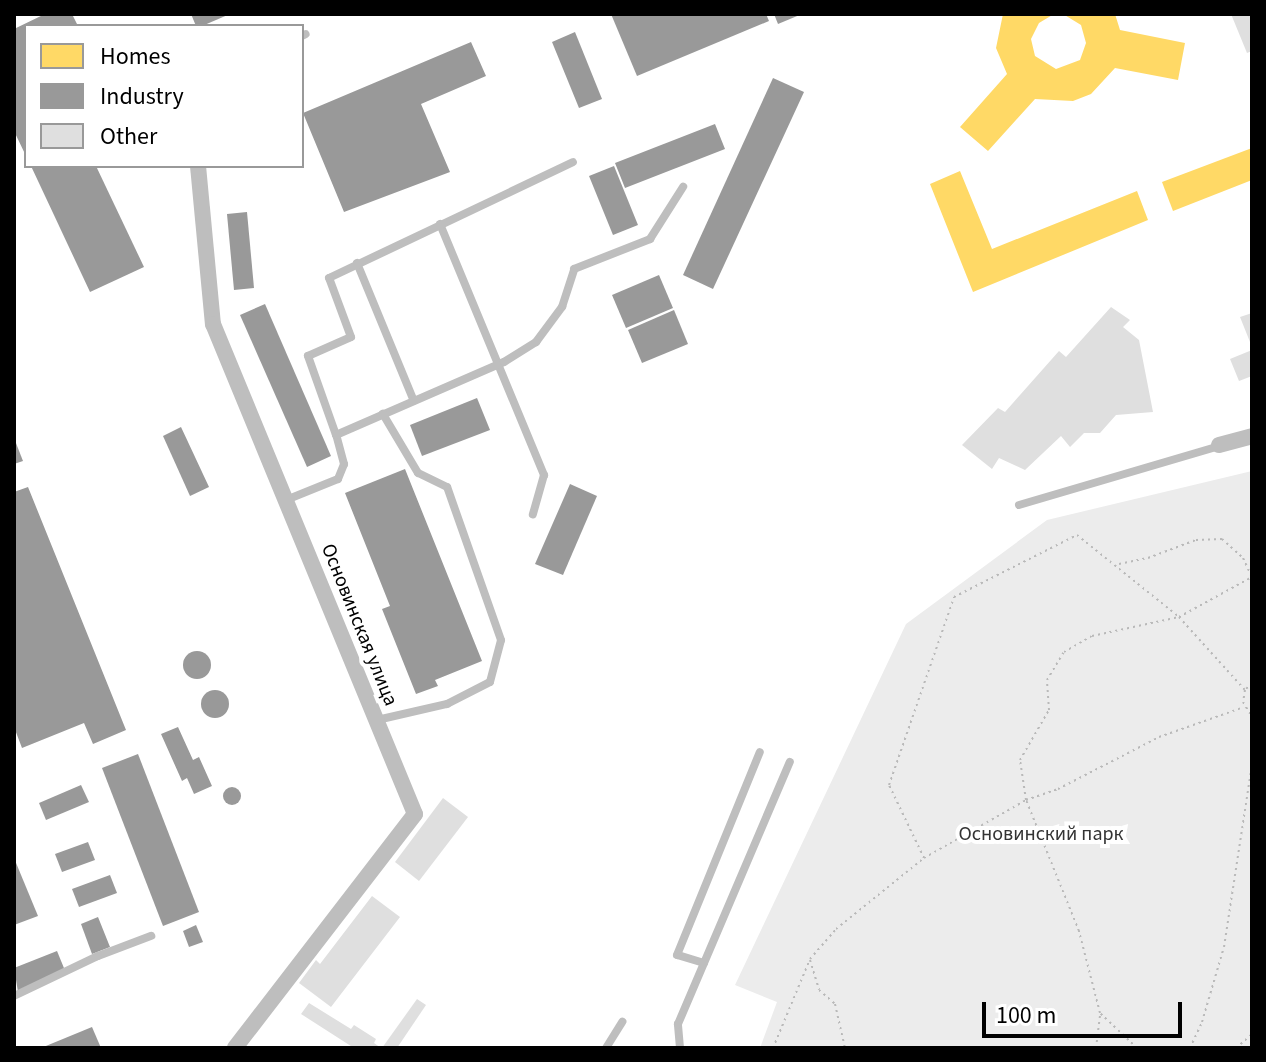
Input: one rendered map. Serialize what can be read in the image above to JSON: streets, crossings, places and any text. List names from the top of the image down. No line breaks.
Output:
{"streets":{"street":["Основинская улица"]},"parks":["Основинский парк"],"legend":["Homes","Industry","Other"],"scale_bar":"100 m"}
